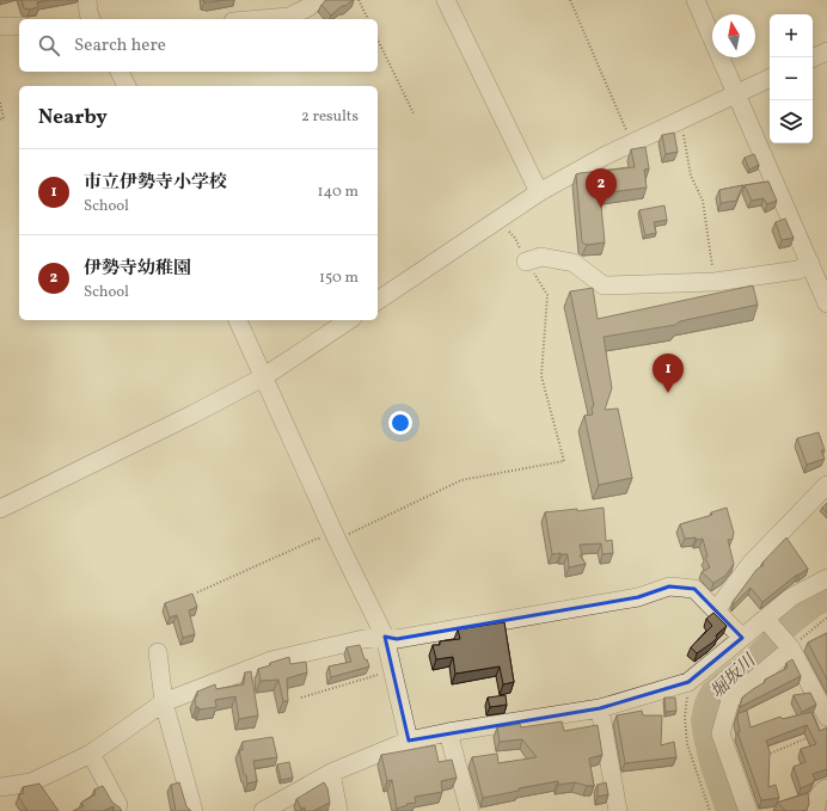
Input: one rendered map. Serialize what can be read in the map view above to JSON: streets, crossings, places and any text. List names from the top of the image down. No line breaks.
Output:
{"water":["堀坂川"],"north":"top","page":{"map_buttons":["+","−"],"search":"Search here","heading":["Nearby","2 results"],"list":[{"mark":"1","name":"市立伊勢寺小学校","note":"School","value":"140 m"},{"mark":"2","name":"伊勢寺幼稚園","note":"School","value":"150 m"}],"pins":["2","1"]}}
